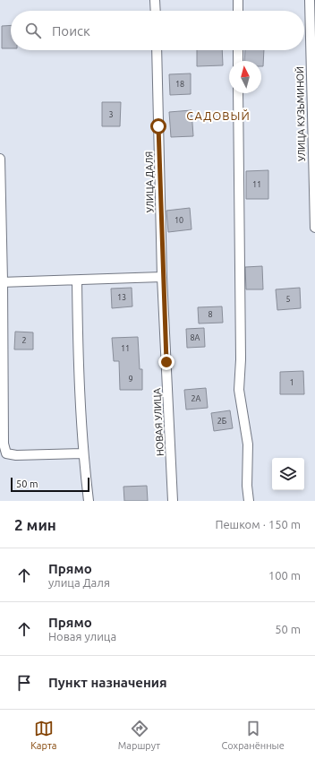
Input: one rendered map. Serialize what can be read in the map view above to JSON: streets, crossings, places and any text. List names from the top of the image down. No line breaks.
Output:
{"streets":{"street":["УЛИЦА КУЗЬМИНОЙ","УЛИЦА ДАЛЯ","НОВАЯ УЛИЦА"]},"crossings":[["УЛИЦА ДАЛЯ","НОВАЯ УЛИЦА"]],"districts":["САДОВЫЙ"],"house_numbers":["18","3","11","10","13","5","8","8А","2","11","9","1","2А","2Б"],"scale_bar":"50 m","north":"top","page":{"search":"Поиск","scale":"50 m","heading":["2 мин","Пешком · 150 m"],"list":[["Прямо","улица Даля","100 m"],["Прямо","Новая улица","50 m"],"Пункт назначения"],"nav":["Карта","Маршрут","Сохранённые"]}}
